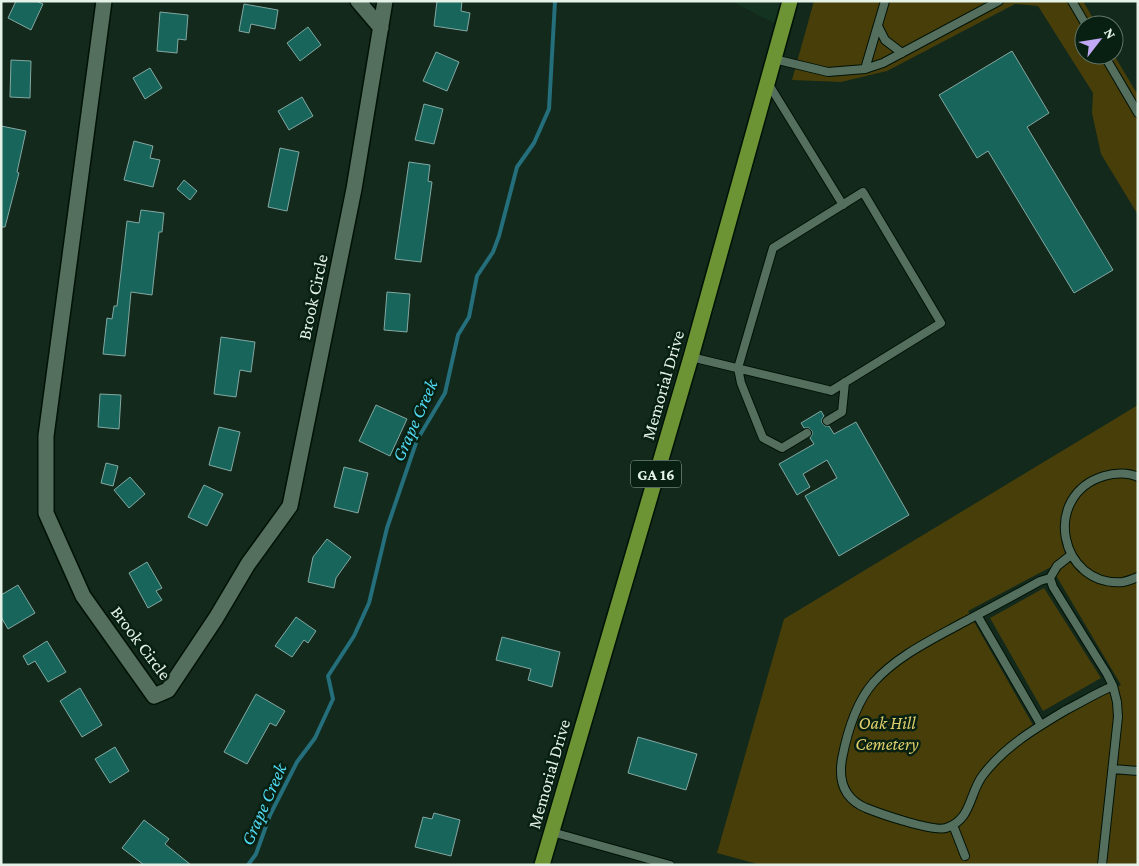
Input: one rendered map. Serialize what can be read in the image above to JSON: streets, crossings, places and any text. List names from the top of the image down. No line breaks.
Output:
{"streets":{"main road":["Memorial Drive","GA 16"],"street":["Brook Circle"]},"water":["Grape Creek"],"parks":["Oak Hill Cemetery"],"north":"top right"}
